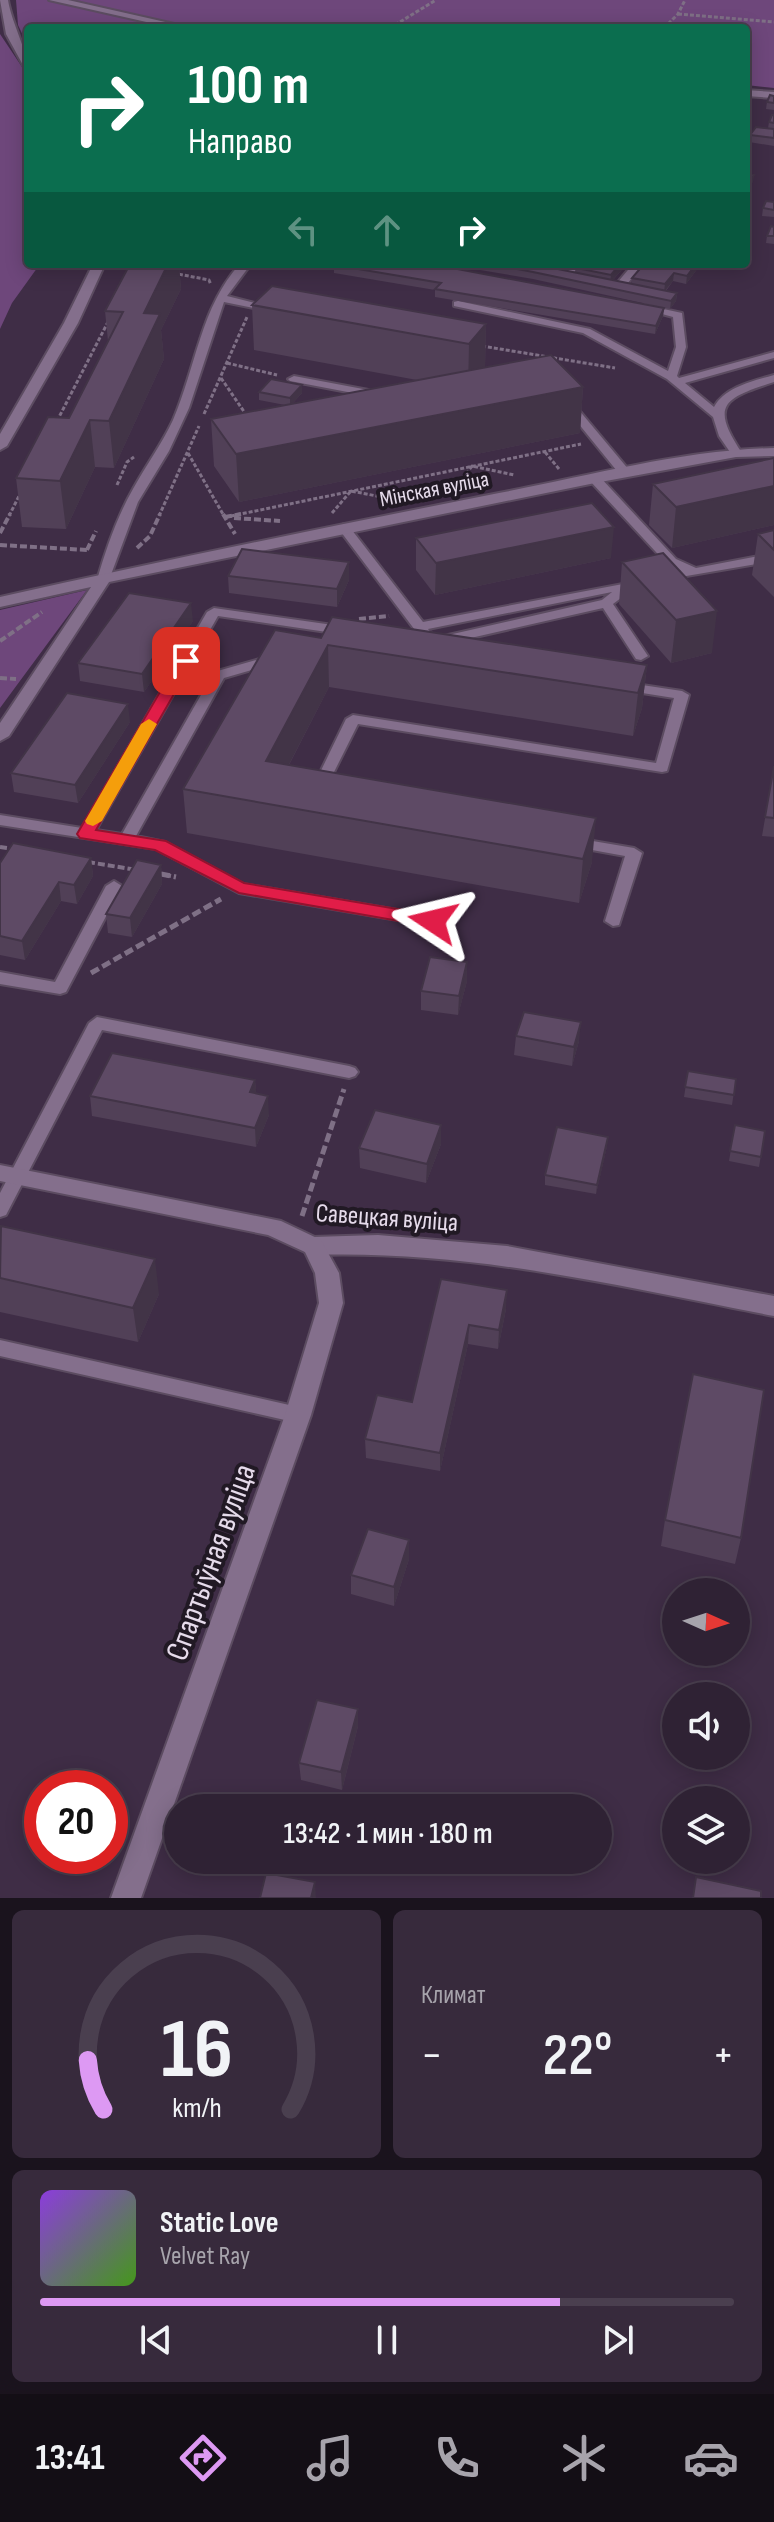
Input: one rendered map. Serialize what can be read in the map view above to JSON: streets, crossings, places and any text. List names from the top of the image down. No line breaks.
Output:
{"streets":{"street":["Мінская вуліца","Савецкая вуліца","Спартыўная вуліца"]},"crossings":[["Савецкая вуліца","Спартыўная вуліца"]],"north":"right","page":{"turn":["100 m","Направо"],"limit":"20","trip":"13:42 · 1 мин · 180 m","tile":"Климат","heat":["−","22°","+"],"song":["Static Love","Velvet Ray"],"tabs":"13:41","gauge":["16","km/h"]}}
